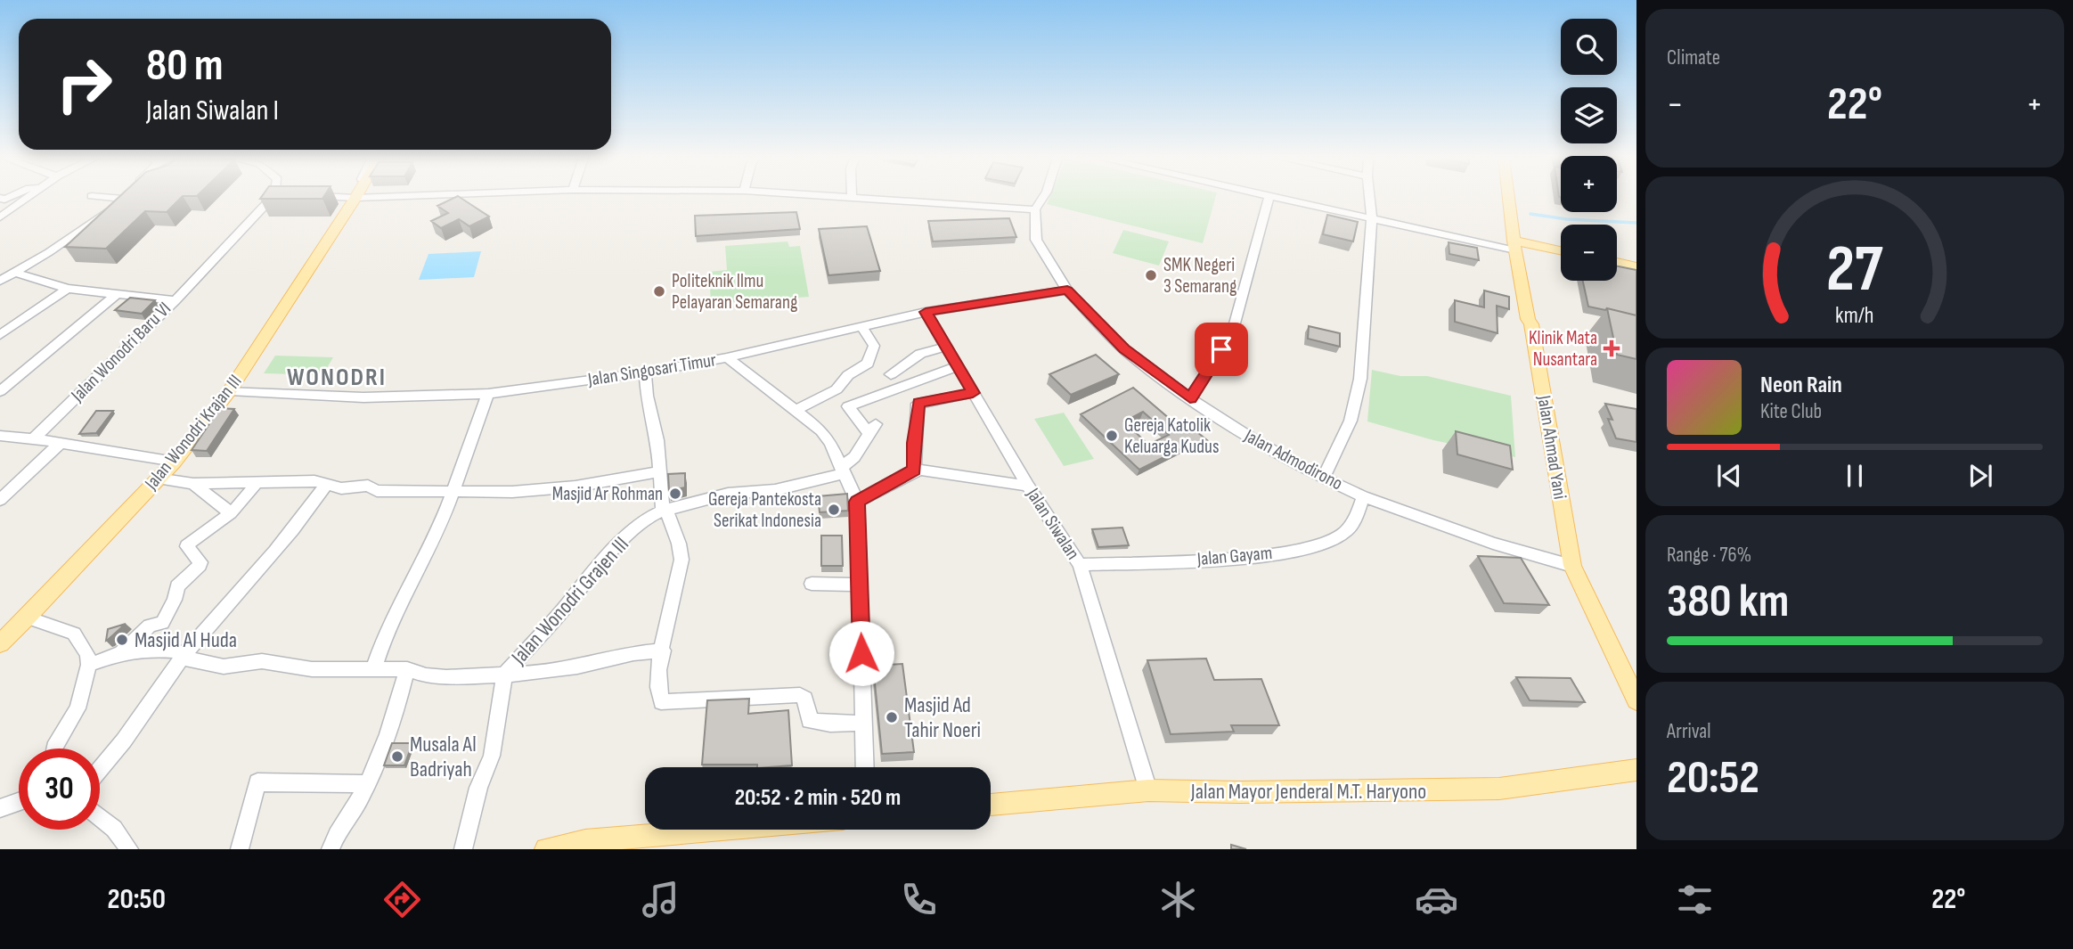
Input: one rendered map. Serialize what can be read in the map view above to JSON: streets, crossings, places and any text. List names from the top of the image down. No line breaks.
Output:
{"streets":{"main road":["Jalan Wonodri Krajan III","Jalan Ahmad Yani","Jalan Mayor Jenderal M.T. Haryono"],"street":["Jalan Wonodri Baru VI","Jalan Singosari Timur","Jalan Admodirono","Jalan Siwalan","Jalan Gayam","Jalan Wonodri Grajen III"]},"crossings":[["Jalan Singosari Timur","Jalan Wonodri Krajan III"],["Jalan Singosari Timur","Jalan Admodirono"],["Jalan Singosari Timur","Jalan Siwalan"],["Jalan Ahmad Yani","Jalan Admodirono"],["Jalan Admodirono","Jalan Gayam"],["Jalan Siwalan","Jalan Gayam"],["Jalan Siwalan","Jalan Mayor Jenderal M.T. Haryono"]],"districts":["WONODRI"],"places":{"other":["SMK Negeri 3 Semarang","Politeknik Ilmu Pelayaran Semarang","Gereja Katolik Keluarga Kudus","Masjid Ar Rohman","Gereja Pantekosta Serikat Indonesia","Masjid Al Huda","Masjid Ad Tahir Noeri","Musala Al Badriyah"],"health":["Klinik Mata Nusantara"]},"page":{"tile":["Climate",["Range · 76%","380 km"],["Arrival","20:52"]],"map_buttons":["+","−"],"turn":["80 m","Jalan Siwalan I"],"heat":["−","22°","+"],"song":["Neon Rain","Kite Club"],"limit":"30","trip":"20:52 · 2 min · 520 m","tabs":["20:50","22°"],"gauge":["27","km/h"]}}
